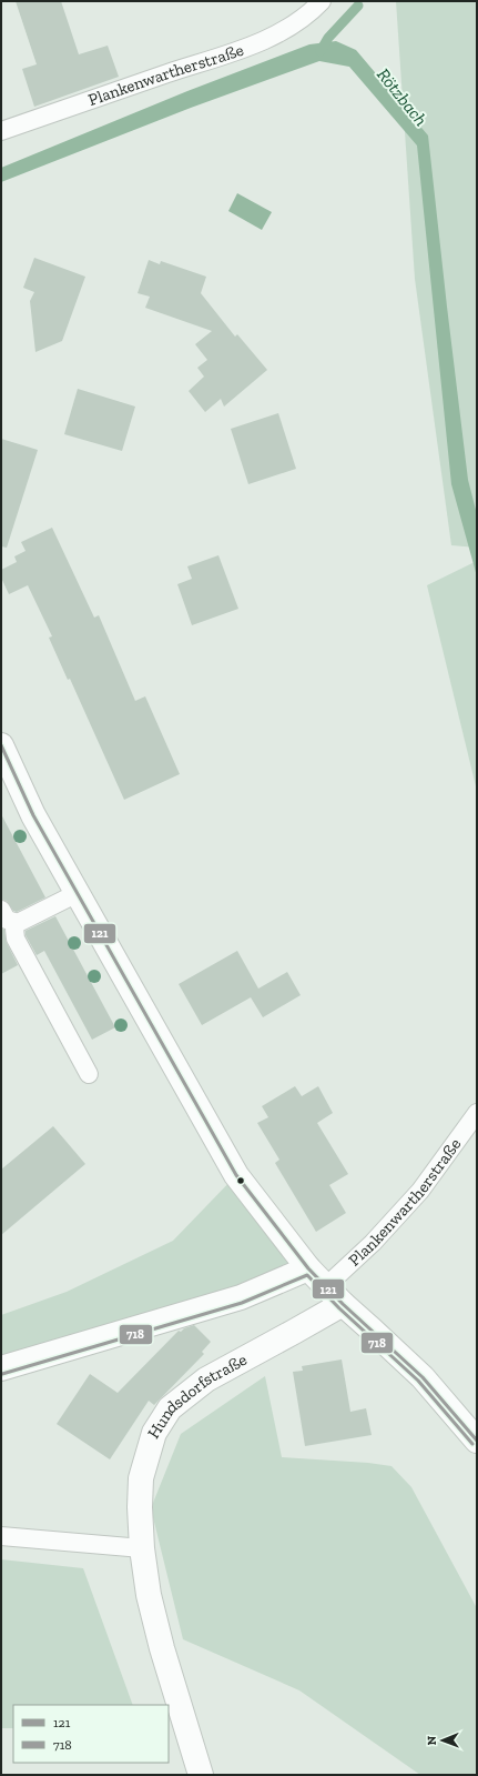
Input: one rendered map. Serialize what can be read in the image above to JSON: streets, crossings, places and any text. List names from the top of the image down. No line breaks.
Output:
{"streets":{"street":["Hundsdorfstraße"],"lane":["Plankenwartherstraße"]},"water":["Rötzbach"],"lines":["transit line 121","transit line 718"],"legend":["121","718"],"north":"left"}
